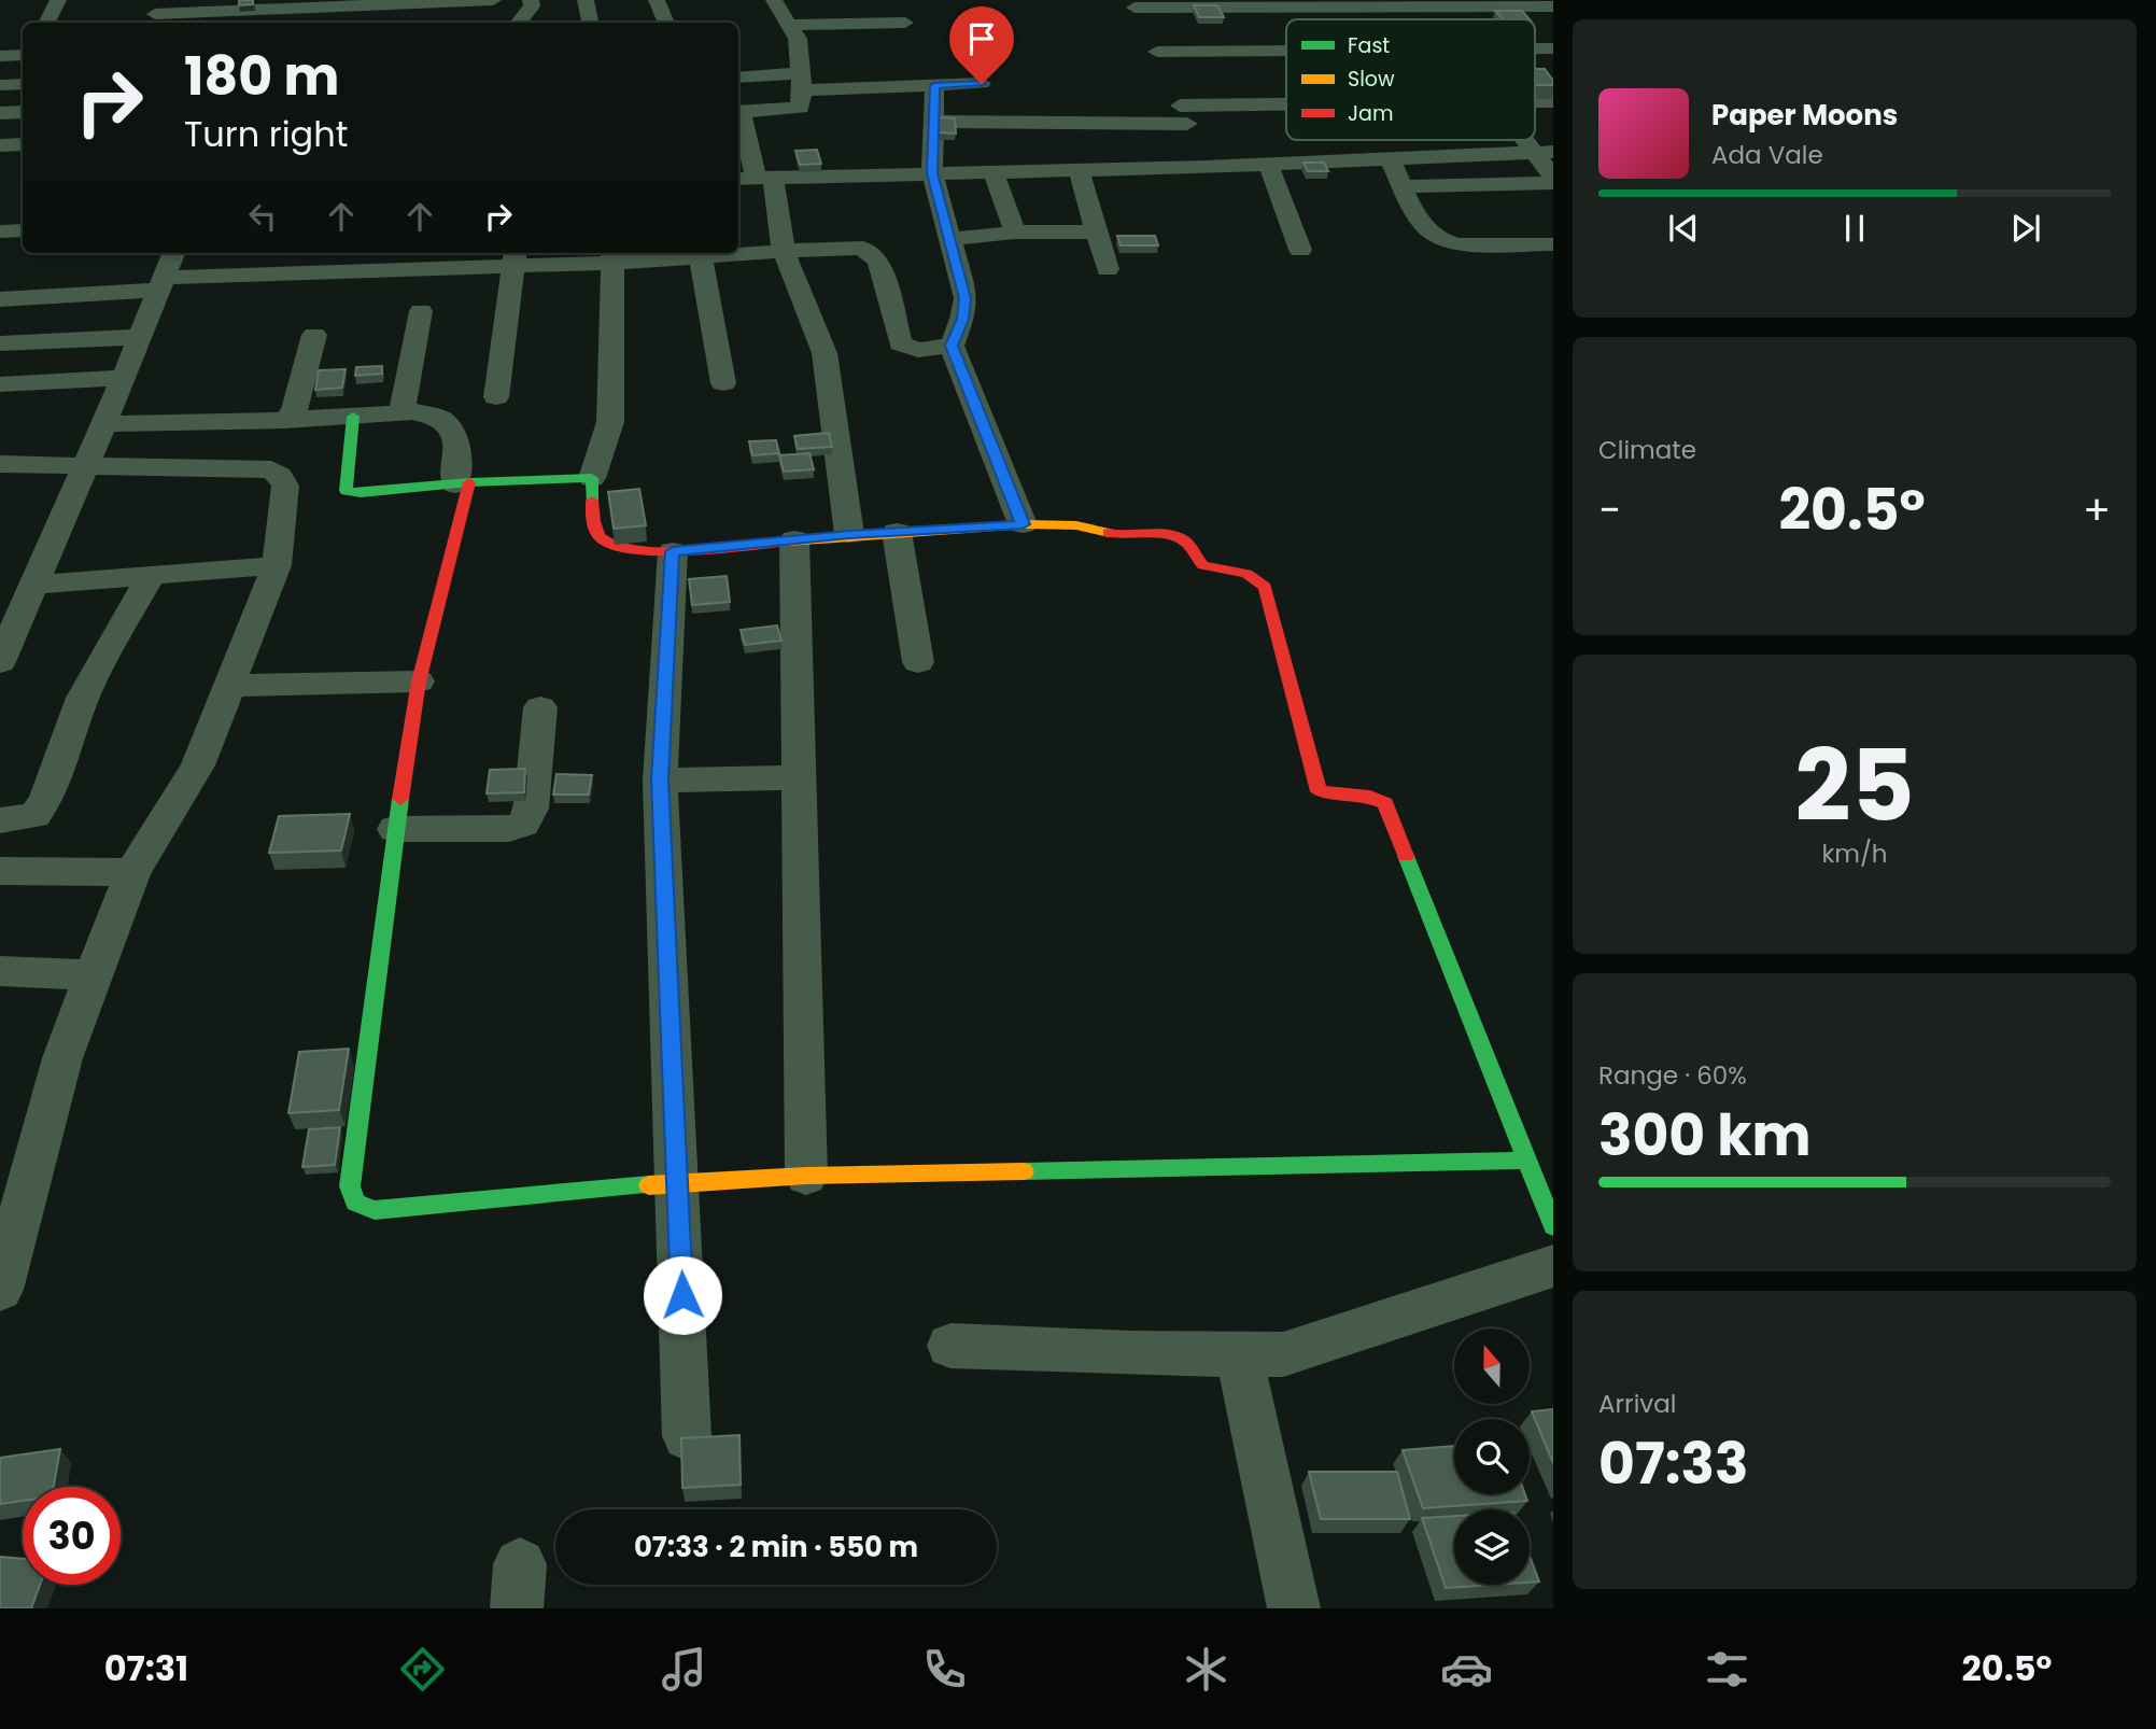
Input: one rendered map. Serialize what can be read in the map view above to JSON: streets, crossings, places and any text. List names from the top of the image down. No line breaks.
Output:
{"legend":["Fast","Slow","Jam"],"north":"top","page":{"turn":["180 m","Turn right"],"song":["Paper Moons","Ada Vale"],"tile":["Climate",["25","km/h"],["Range · 60%","300 km"],["Arrival","07:33"]],"heat":["−","20.5°","+"],"limit":"30","trip":"07:33 · 2 min · 550 m","tabs":["07:31","20.5°"]}}
